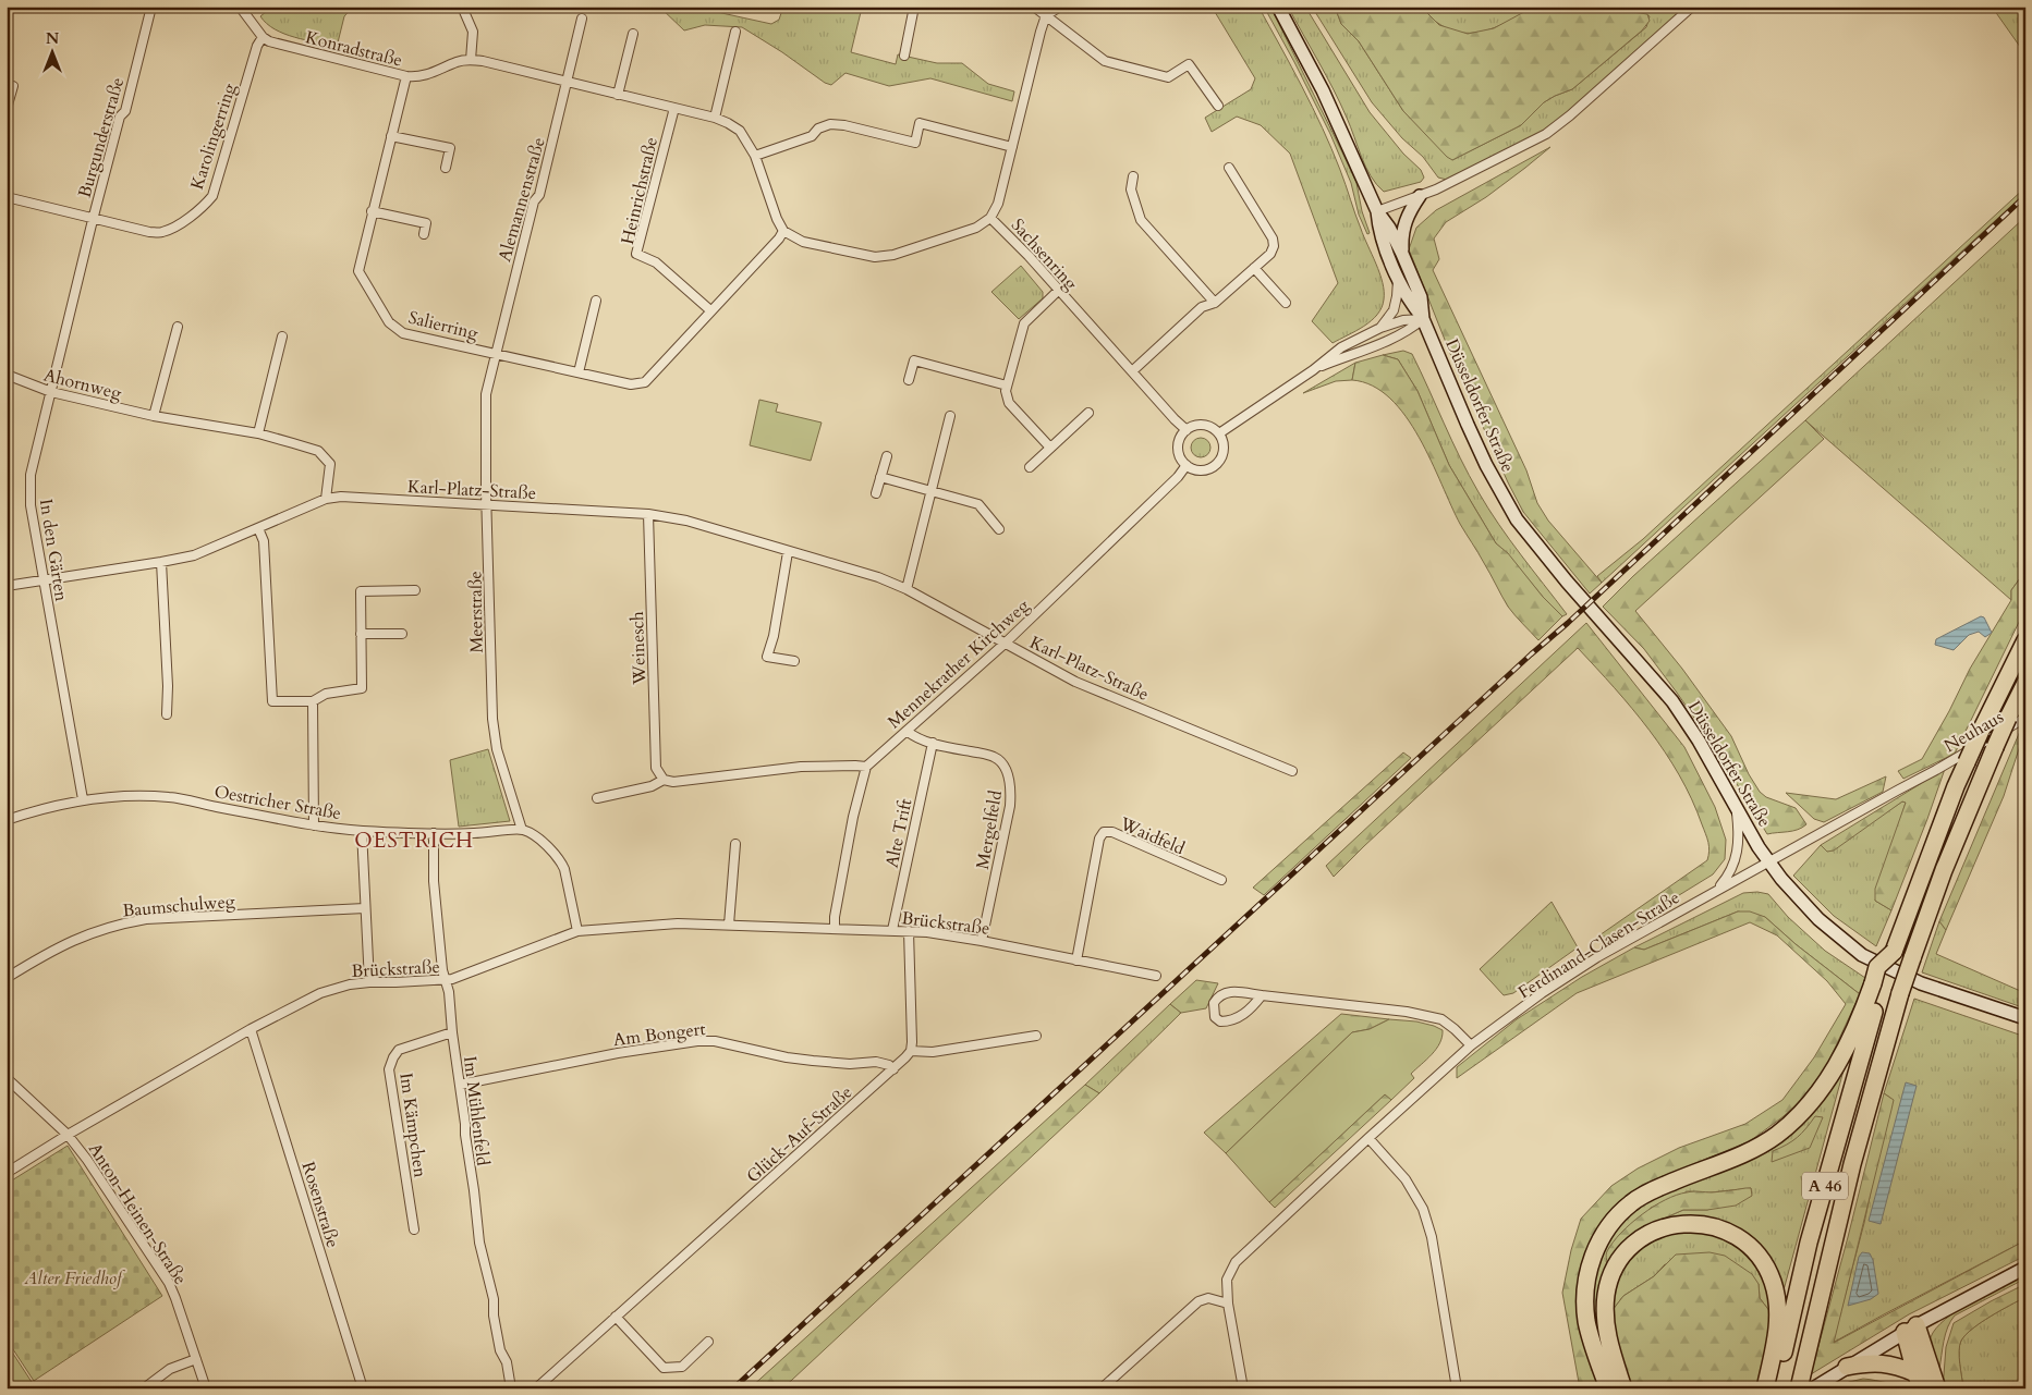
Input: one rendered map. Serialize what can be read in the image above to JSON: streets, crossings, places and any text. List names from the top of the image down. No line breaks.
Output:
{"streets":{"highway":["A 46"],"main road":["Düsseldorfer Straße"],"street":["Konradstraße","Karolingerring","Burgunderstraße","Heinrichstraße","Alemannenstraße","Sachsenring","Salierring","Ahornweg","Karl-Platz-Straße","In den Gärten","Meerstraße","Weinesch","Mennekrather Kirchweg","Neuhaus","Oestricher Straße","Mergelfeld","Alte Trift","Waidfeld","Baumschulweg","Brückstraße","Ferdinand-Clasen-Straße","Am Bongert","Im Mühlenfeld","Im Kämpchen","Glück-Auf-Straße","Rosenstraße","Anton-Heinen-Straße"]},"crossings":[["Konradstraße","Karolingerring"],["Konradstraße","Heinrichstraße"],["Konradstraße","Alemannenstraße"],["Konradstraße","Salierring"],["Karolingerring","Burgunderstraße"],["Burgunderstraße","In den Gärten"],["Heinrichstraße","Salierring"],["Alemannenstraße","Salierring"],["Alemannenstraße","Meerstraße"],["Sachsenring","Mennekrather Kirchweg"],["Ahornweg","Karl-Platz-Straße"],["Ahornweg","In den Gärten"],["Düsseldorfer Straße","Ferdinand-Clasen-Straße"],["Karl-Platz-Straße","In den Gärten"],["Karl-Platz-Straße","Meerstraße"],["Karl-Platz-Straße","Weinesch"],["Karl-Platz-Straße","Mennekrather Kirchweg"],["In den Gärten","Oestricher Straße"],["Meerstraße","Oestricher Straße"],["Mennekrather Kirchweg","Mergelfeld"],["Neuhaus","Ferdinand-Clasen-Straße"],["Oestricher Straße","Im Mühlenfeld"],["Mergelfeld","Alte Trift"],["Mergelfeld","Brückstraße"],["Alte Trift","Brückstraße"],["Waidfeld","Brückstraße"],["Brückstraße","Im Mühlenfeld"],["Brückstraße","Rosenstraße"],["Brückstraße","Anton-Heinen-Straße"],["Am Bongert","Im Mühlenfeld"],["Am Bongert","Glück-Auf-Straße"],["Im Mühlenfeld","Im Kämpchen"]],"districts":["OESTRICH"],"parks":["Alter Friedhof"],"north":"top"}
